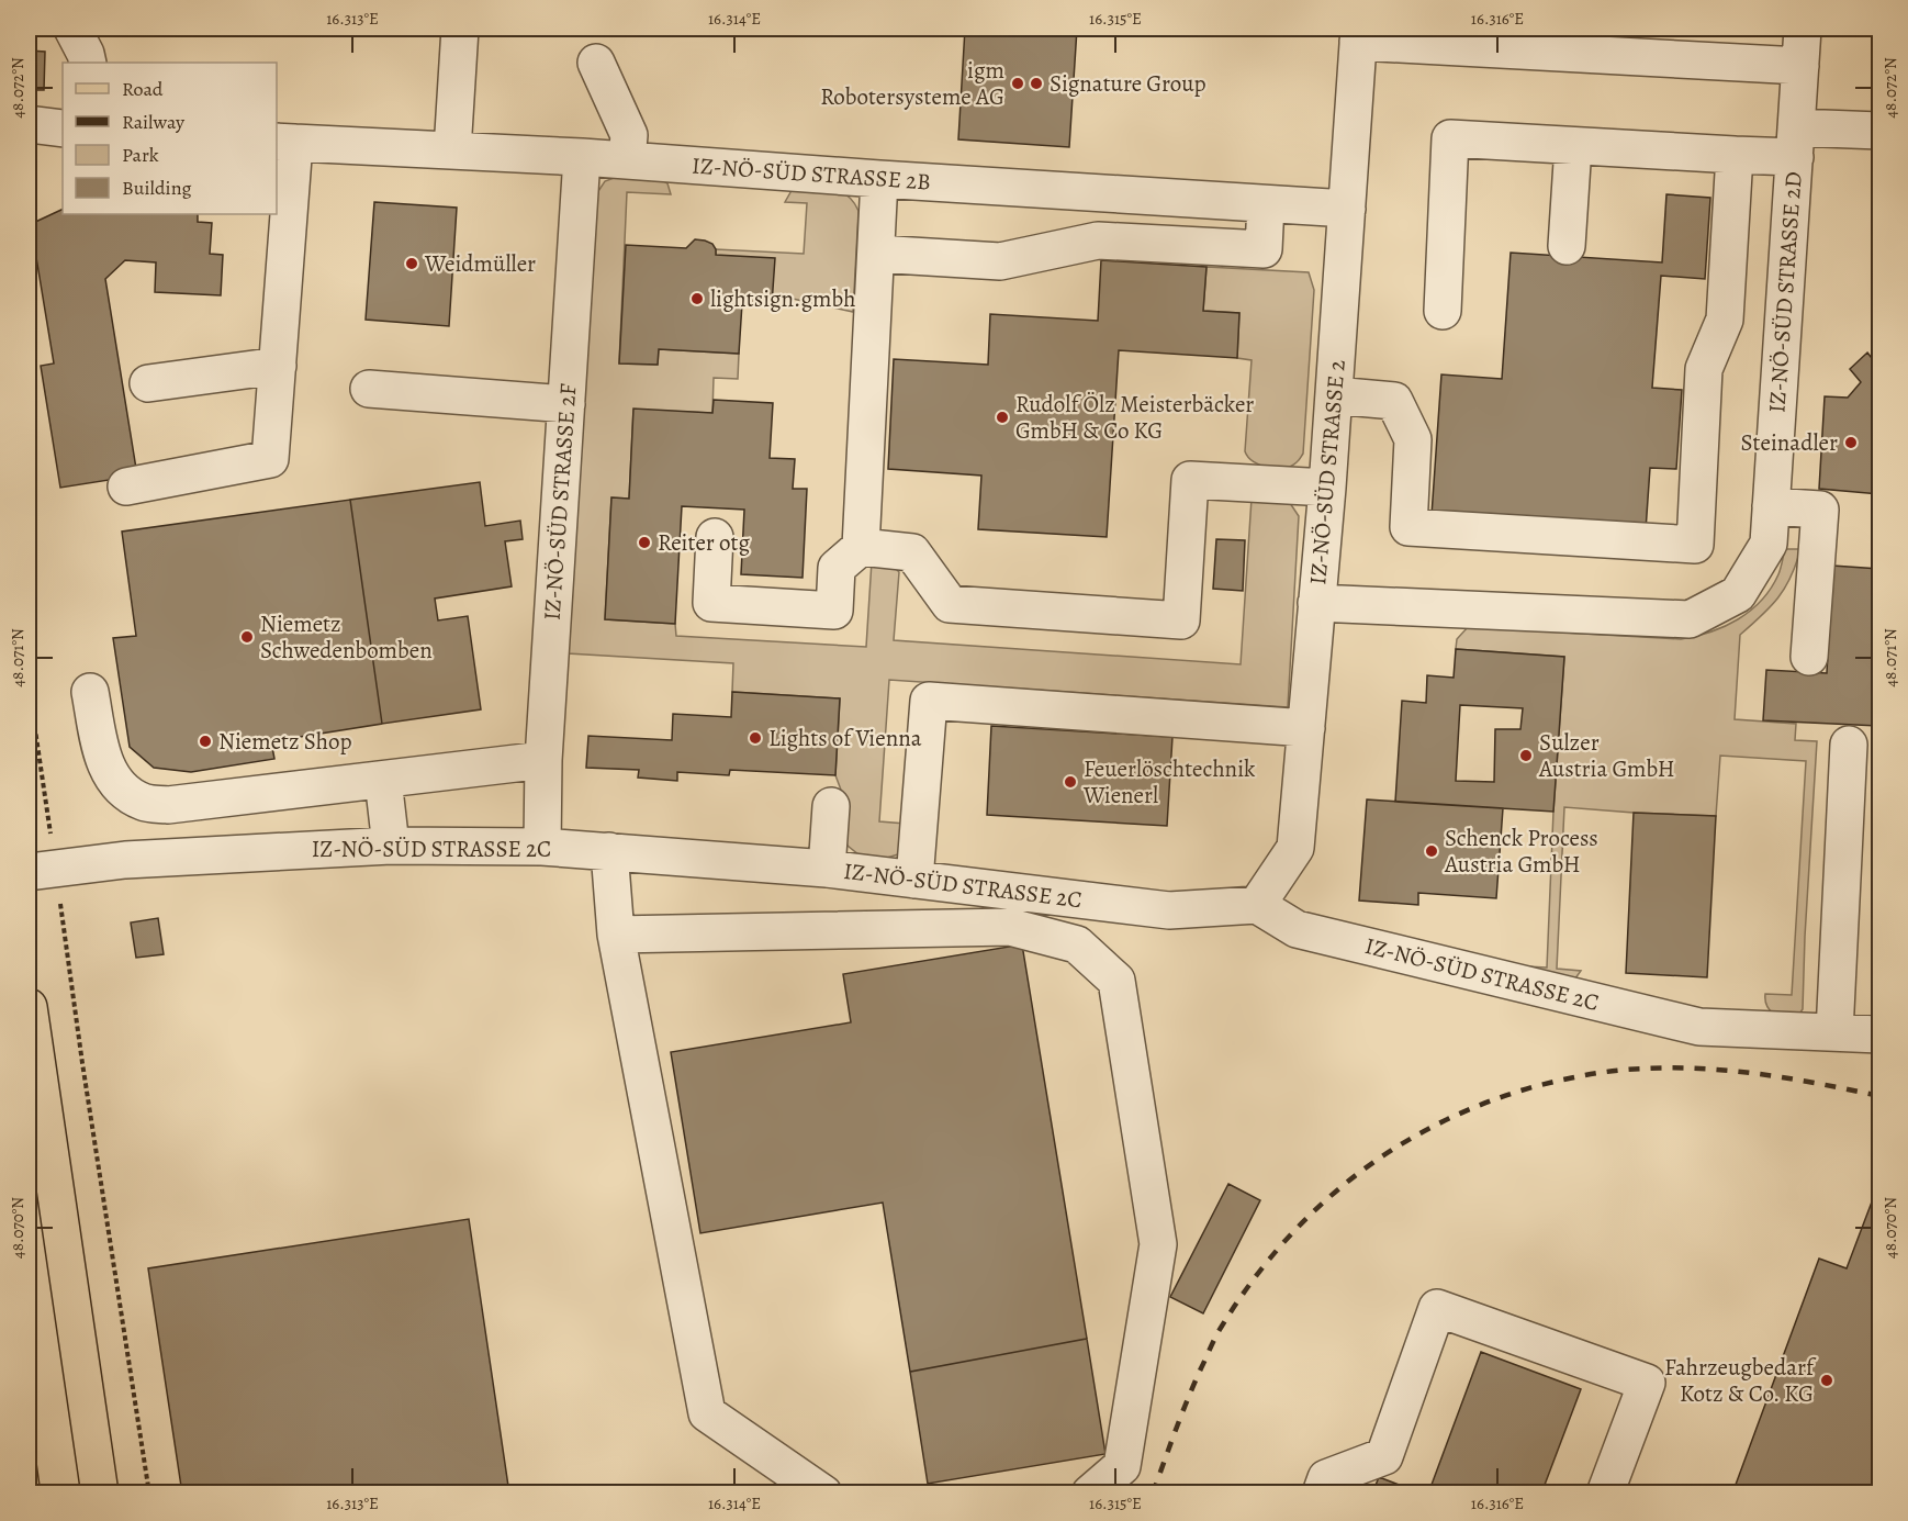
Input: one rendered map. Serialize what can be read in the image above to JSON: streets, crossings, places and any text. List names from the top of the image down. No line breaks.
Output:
{"streets":{"street":["IZ-NÖ-SÜD STRASSE 2B","IZ-NÖ-SÜD STRASSE 2D","IZ-NÖ-SÜD STRASSE 2","IZ-NÖ-SÜD STRASSE 2F","IZ-NÖ-SÜD STRASSE 2C"]},"crossings":[["IZ-NÖ-SÜD STRASSE 2B","IZ-NÖ-SÜD STRASSE 2"],["IZ-NÖ-SÜD STRASSE 2B","IZ-NÖ-SÜD STRASSE 2F"],["IZ-NÖ-SÜD STRASSE 2D","IZ-NÖ-SÜD STRASSE 2"],["IZ-NÖ-SÜD STRASSE 2","IZ-NÖ-SÜD STRASSE 2C"],["IZ-NÖ-SÜD STRASSE 2F","IZ-NÖ-SÜD STRASSE 2C"]],"places":["igm Robotersysteme AG","Signature Group","Weidmüller","lightsign.gmbh","Rudolf Ölz Meisterbäcker GmbH & Co KG","Steinadler","Reiter otg","Niemetz Schwedenbomben","Lights of Vienna","Niemetz Shop","Sulzer Austria GmbH","Feuerlöschtechnik Wienerl","Schenck Process Austria GmbH","Fahrzeugbedarf Kotz & Co. KG"],"legend":["Road","Railway","Park","Building"],"coordinates":["16.313°E","16.314°E","16.315°E","16.316°E","48.072°N","48.071°N","48.070°N"]}
